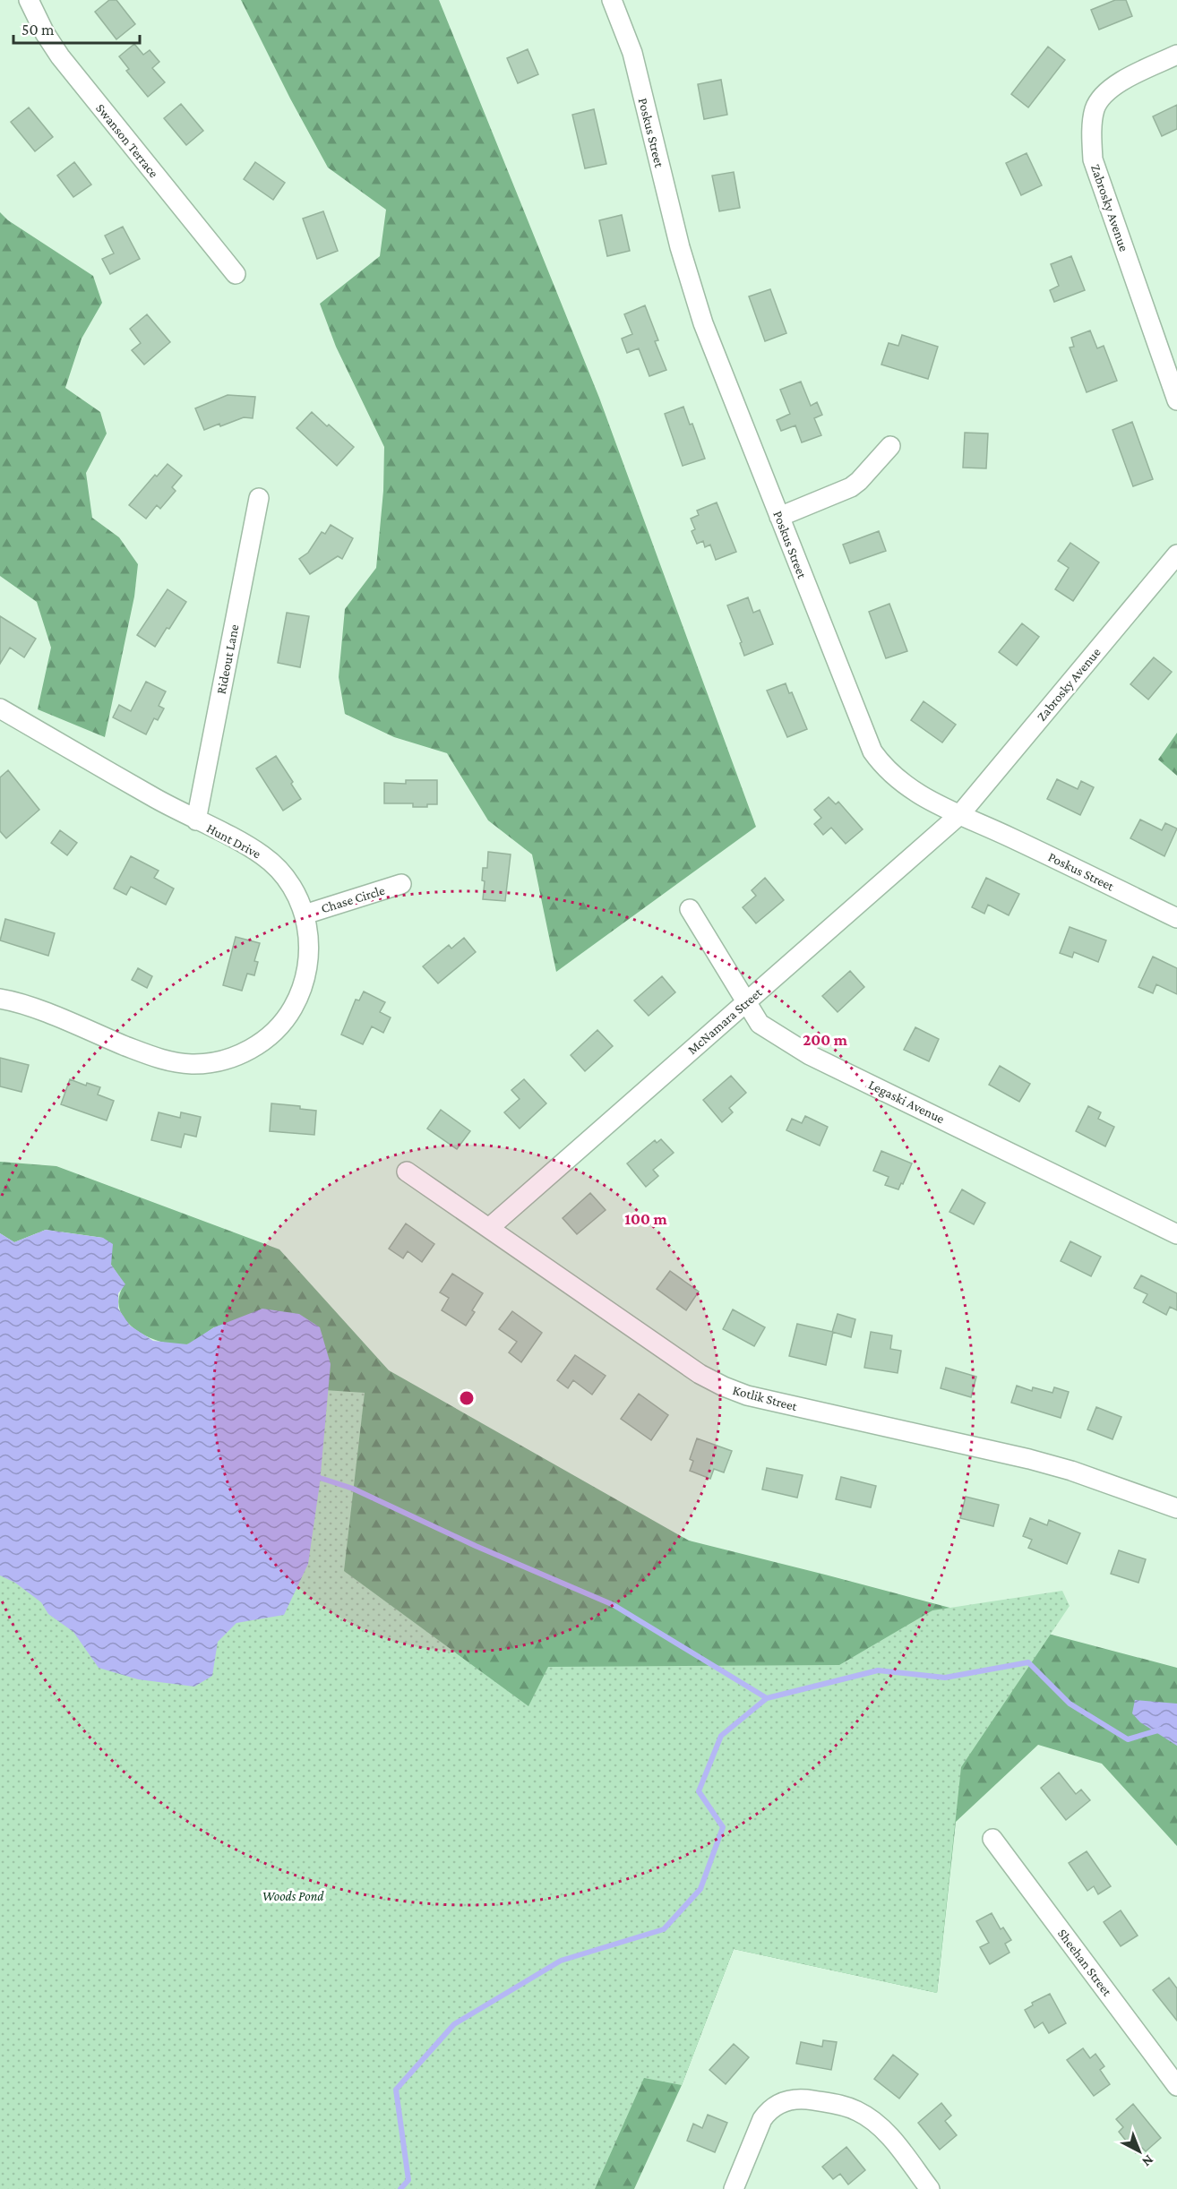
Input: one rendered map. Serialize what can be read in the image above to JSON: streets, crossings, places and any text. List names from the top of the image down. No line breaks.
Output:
{"streets":{"street":["Poskus Street","Swanson Terrace","Zabrosky Avenue","Rideout Lane","Hunt Drive","Chase Circle","McNamara Street","Legaski Avenue","Kotlik Street","Sheehan Street"]},"crossings":[["Poskus Street","Zabrosky Avenue"],["Poskus Street","McNamara Street"],["Zabrosky Avenue","McNamara Street"],["Rideout Lane","Hunt Drive"],["Hunt Drive","Chase Circle"],["McNamara Street","Legaski Avenue"],["McNamara Street","Kotlik Street"]],"parks":["Woods Pond"],"scale_bar":"50 m","north":"bottom right","rings":["200 m","100 m"]}
